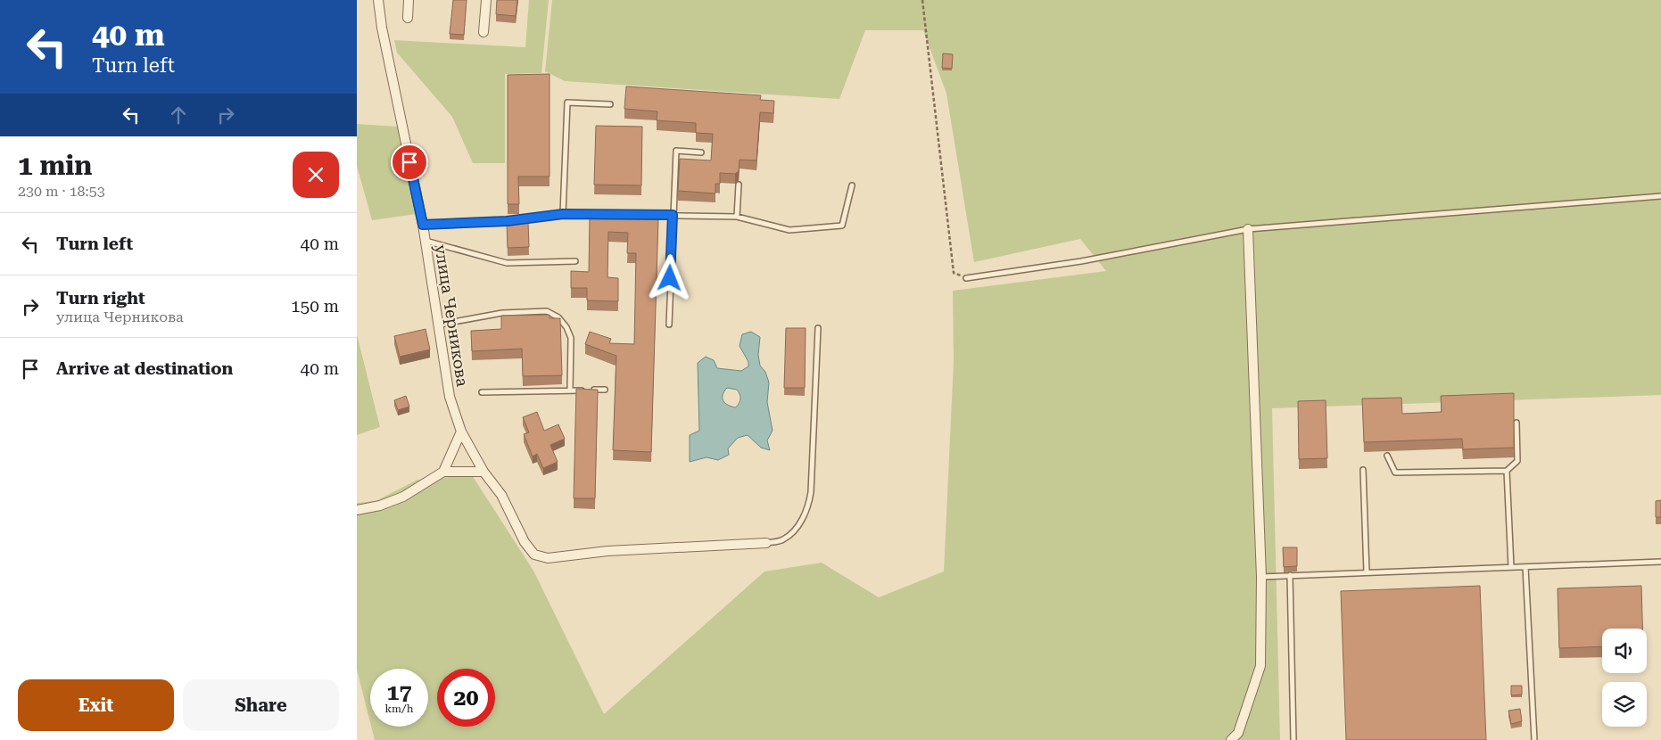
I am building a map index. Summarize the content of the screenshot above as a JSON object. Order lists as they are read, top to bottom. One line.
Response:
{"streets":{"street":["улица Черникова"]},"page":{"turn":["40 m","Turn left"],"heading":["1 min","230 m · 18:53"],"list":[{"name":"Turn left","value":"40 m"},{"name":"Turn right","note":"улица Черникова","value":"150 m"},{"name":"Arrive at destination","value":"40 m"}],"speed":"17 km/h","limit":"20","buttons":["Exit","Share"]}}
